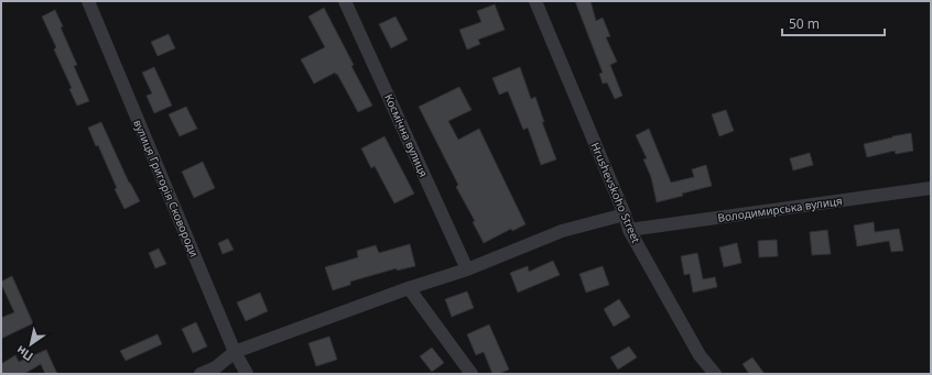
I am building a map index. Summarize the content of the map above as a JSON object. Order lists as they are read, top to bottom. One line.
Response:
{"streets":{"street":["Космічна вулиця","вулиця Григорія Сковороди","Hrushevskoho Street","Володимирська вулиця"]},"crossings":[["Hrushevskoho Street","Володимирська вулиця"]],"scale_bar":"50 m","north":"bottom left"}
